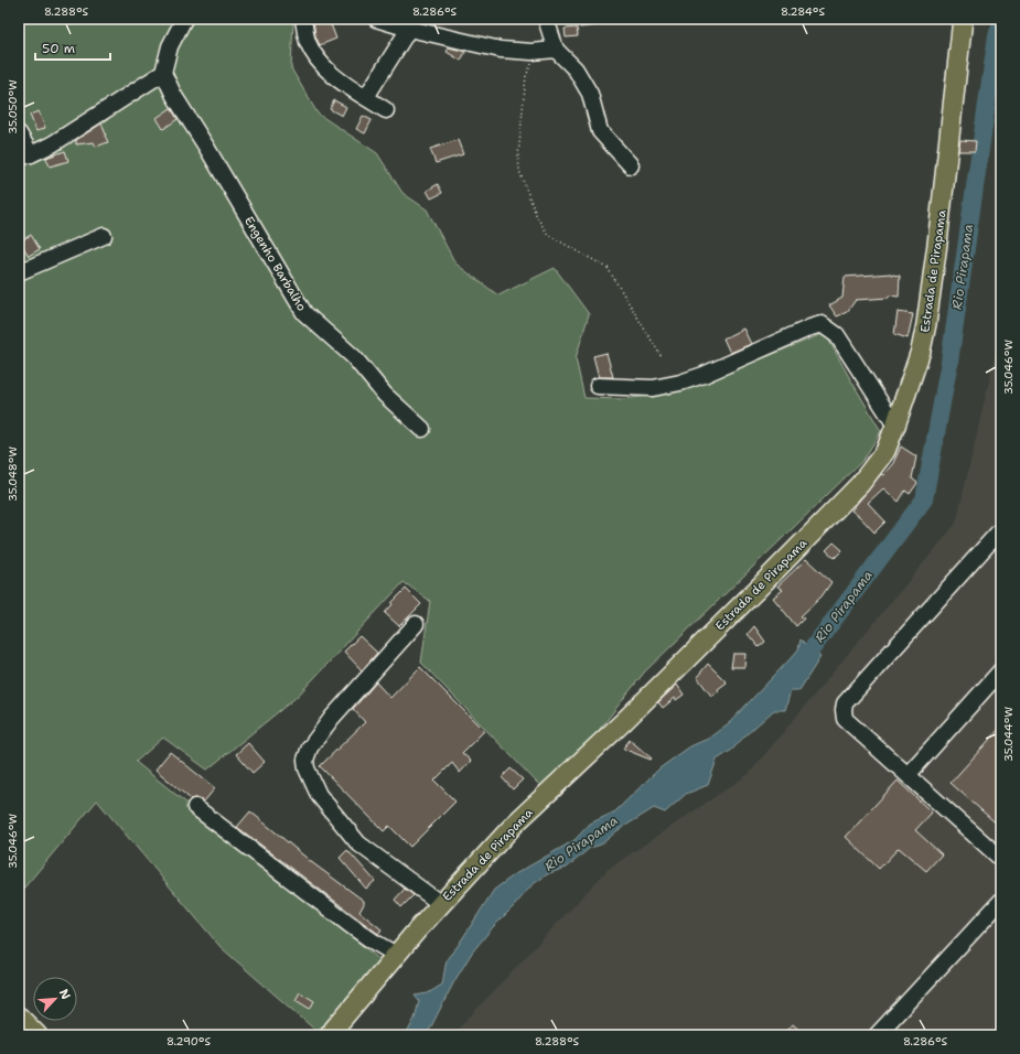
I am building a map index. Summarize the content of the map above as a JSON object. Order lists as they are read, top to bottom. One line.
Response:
{"streets":{"main road":["Estrada de Pirapama"],"street":["Engenho Barbalho"]},"water":["Rio Pirapama"],"scale_bar":"50 m","north":"top right","coordinates":["8.288°S","8.286°S","8.284°S","35.050°W","35.046°W","35.048°W","35.044°W","8.290°S"]}
